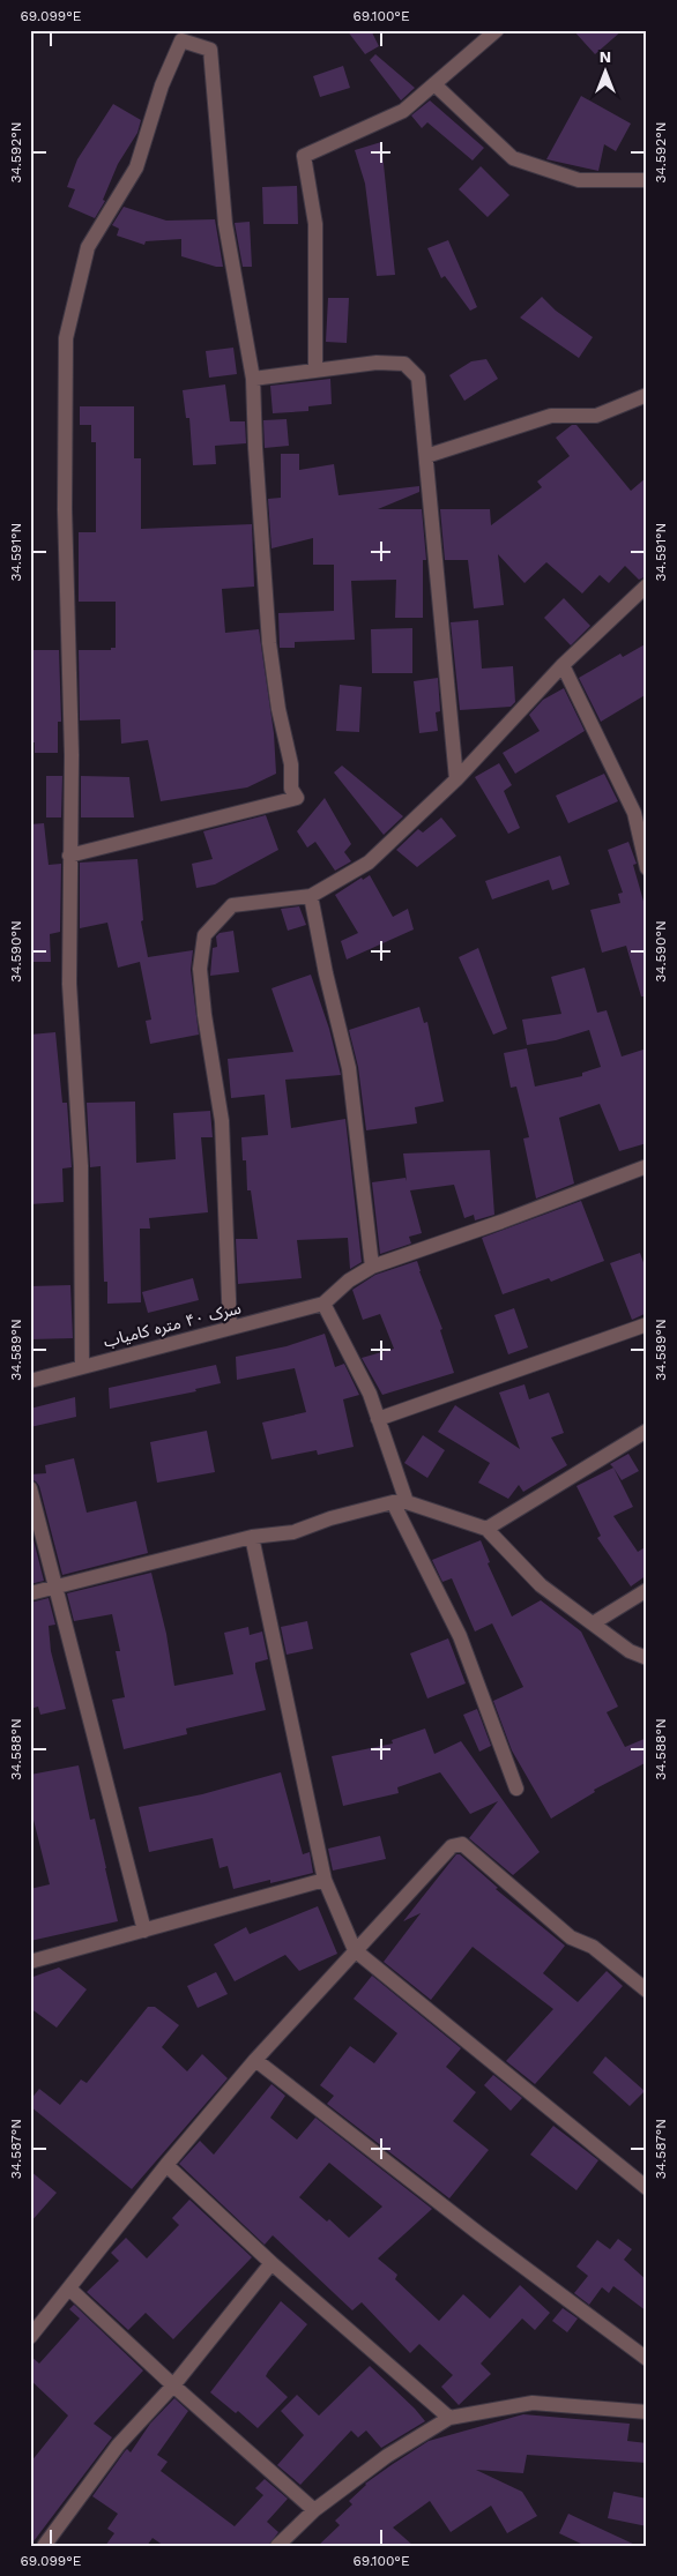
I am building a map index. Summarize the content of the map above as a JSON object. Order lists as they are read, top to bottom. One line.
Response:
{"streets":{"street":["سرک ۴۰ متره کامیاب"]},"north":"top","coordinates":["69.099°E","69.100°E","34.592°N","34.591°N","34.590°N","34.589°N","34.588°N","34.587°N"]}
